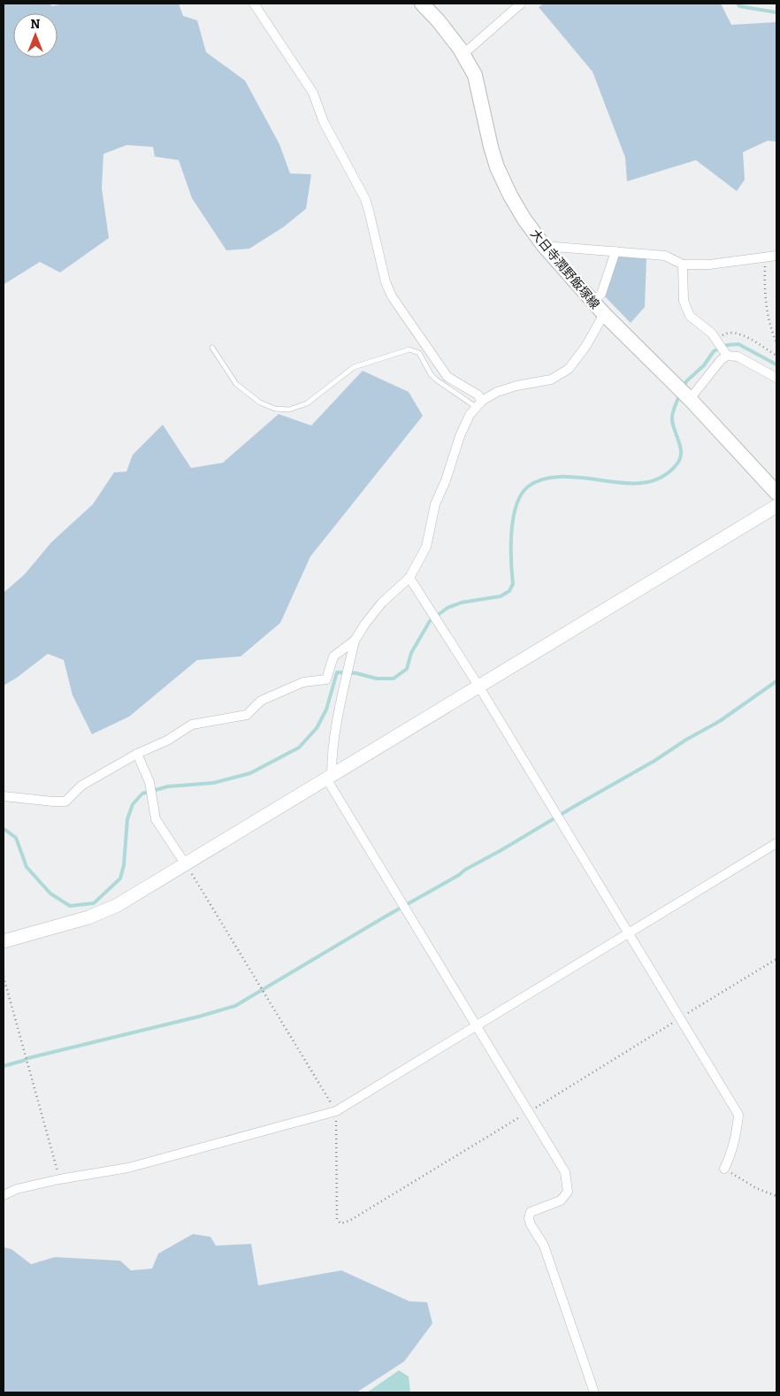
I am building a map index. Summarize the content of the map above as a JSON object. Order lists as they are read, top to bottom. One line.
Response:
{"streets":{"main road":["大日寺潤野飯塚線"]},"north":"top"}
